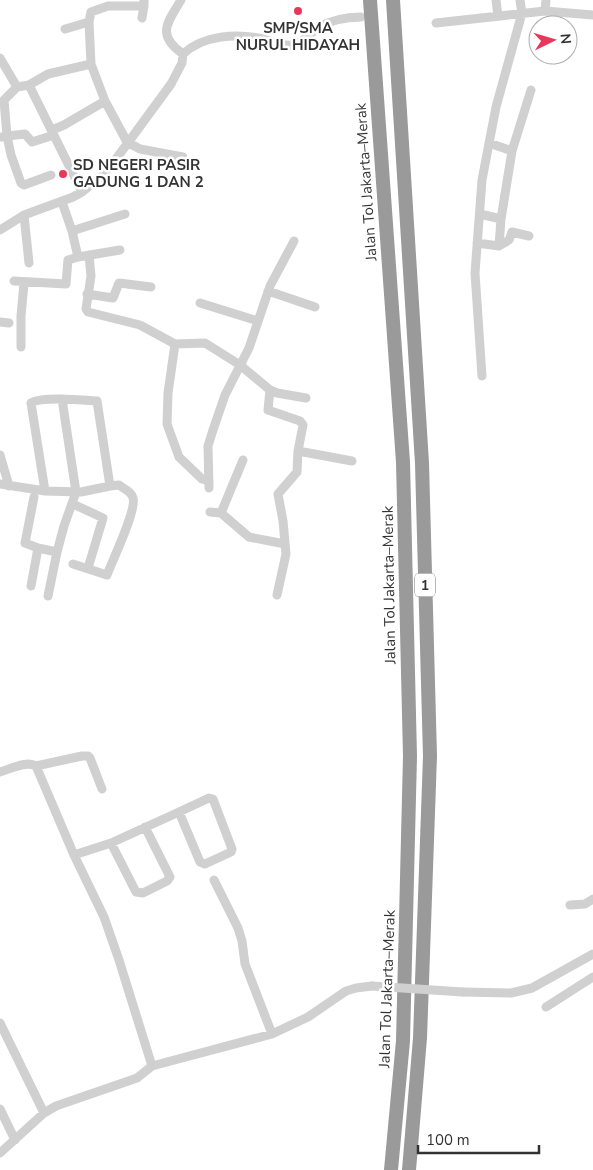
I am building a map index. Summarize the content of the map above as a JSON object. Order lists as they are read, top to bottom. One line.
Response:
{"streets":{"highway":["Jalan Tol Jakarta–Merak","1"]},"places":["SMP/SMA NURUL HIDAYAH","SD NEGERI PASIR GADUNG 1 DAN 2"],"scale_bar":"100 m","north":"right"}
